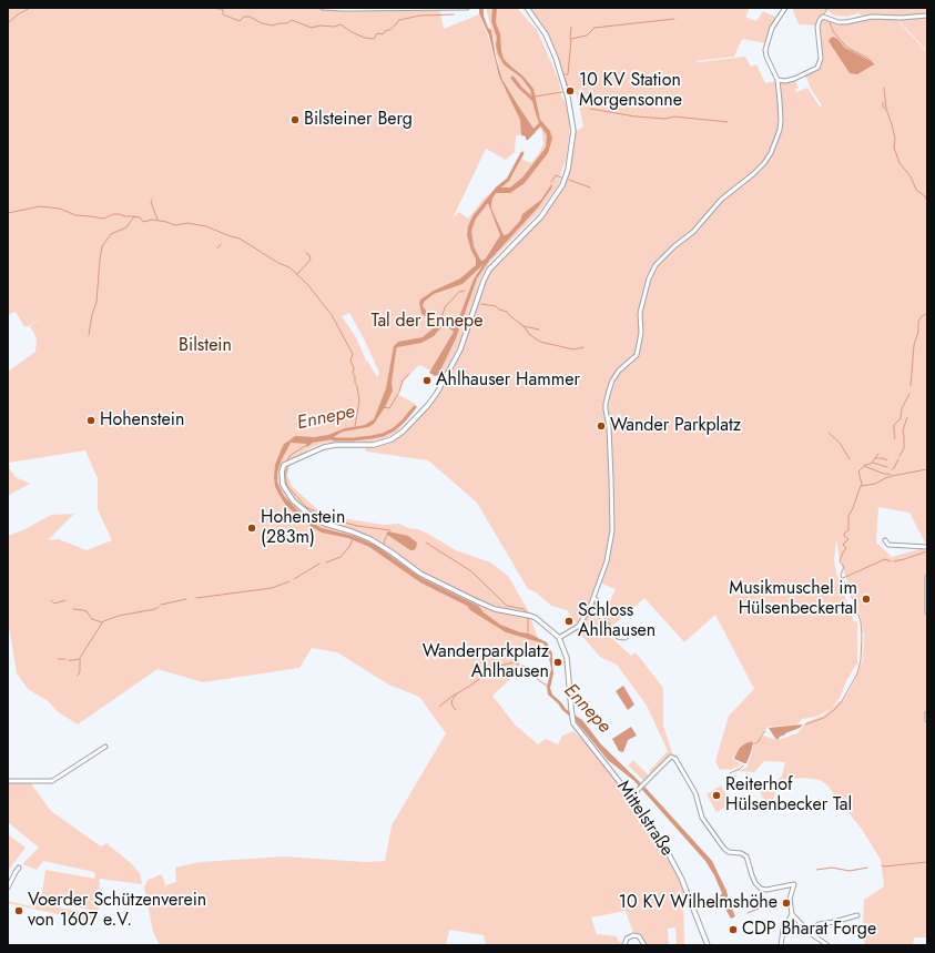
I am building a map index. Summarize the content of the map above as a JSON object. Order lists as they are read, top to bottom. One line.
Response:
{"streets":{"street":["Mittelstraße"]},"water":["Ennepe"],"parks":["Tal der Ennepe","Bilstein"],"places":["10 KV Station Morgensonne","Bilsteiner Berg","Ahlhauser Hammer","Hohenstein","Wander Parkplatz","Hohenstein (283m)","Musikmuschel im Hülsenbeckertal","Schloss Ahlhausen","Wanderparkplatz Ahlhausen","Reiterhof Hülsenbecker Tal","10 KV Wilhelmshöhe","Voerder Schützenverein von 1607 e.V.","CDP Bharat Forge"]}
